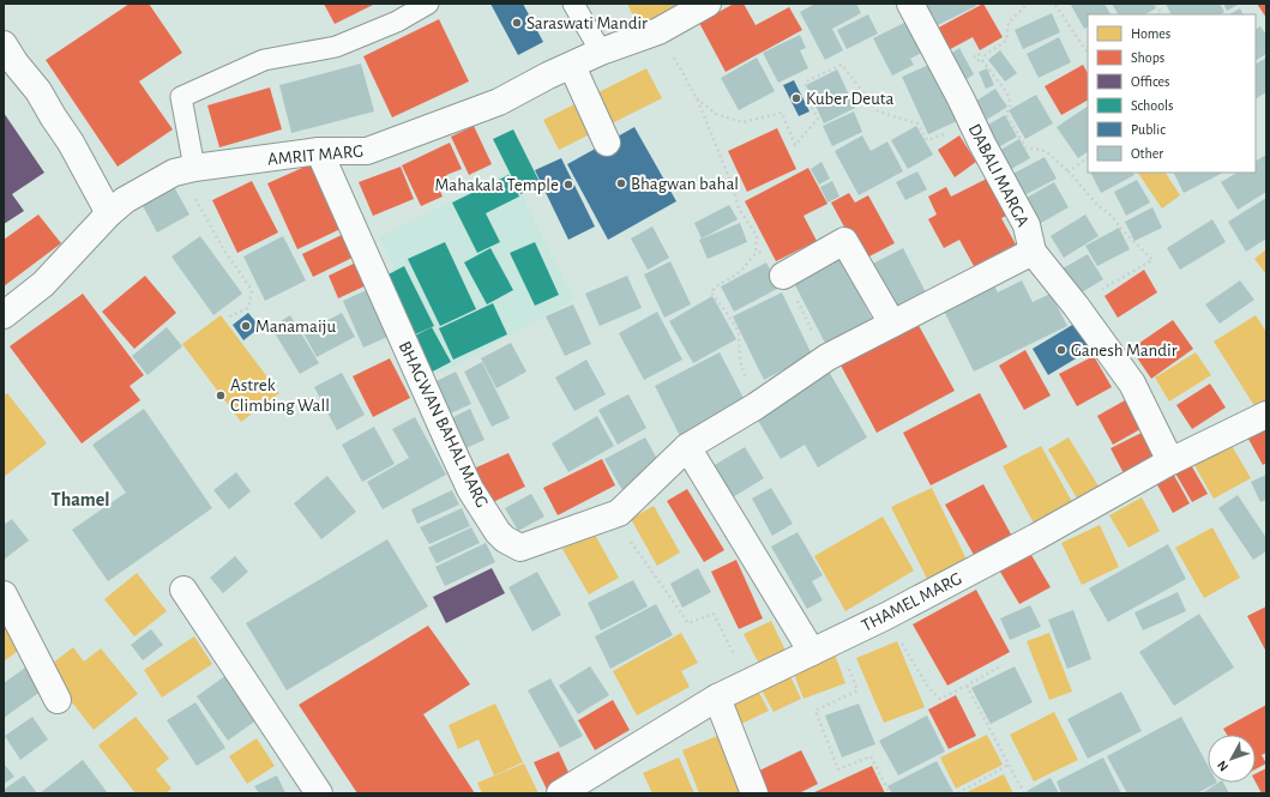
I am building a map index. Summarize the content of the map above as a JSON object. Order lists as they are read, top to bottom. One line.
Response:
{"streets":{"street":["AMRIT MARG","DABALI MARGA","BHAGWAN BAHAL MARG","THAMEL MARG"]},"crossings":[["AMRIT MARG","BHAGWAN BAHAL MARG"],["DABALI MARGA","BHAGWAN BAHAL MARG"],["DABALI MARGA","THAMEL MARG"]],"districts":["Thamel"],"places":["Saraswati Mandir","Kuber Deuta","Bhagwan bahal","Mahakala Temple","Manamaiju","Ganesh Mandir","Astrek Climbing Wall"],"legend":["Homes","Shops","Offices","Schools","Public","Other"],"north":"bottom left"}
